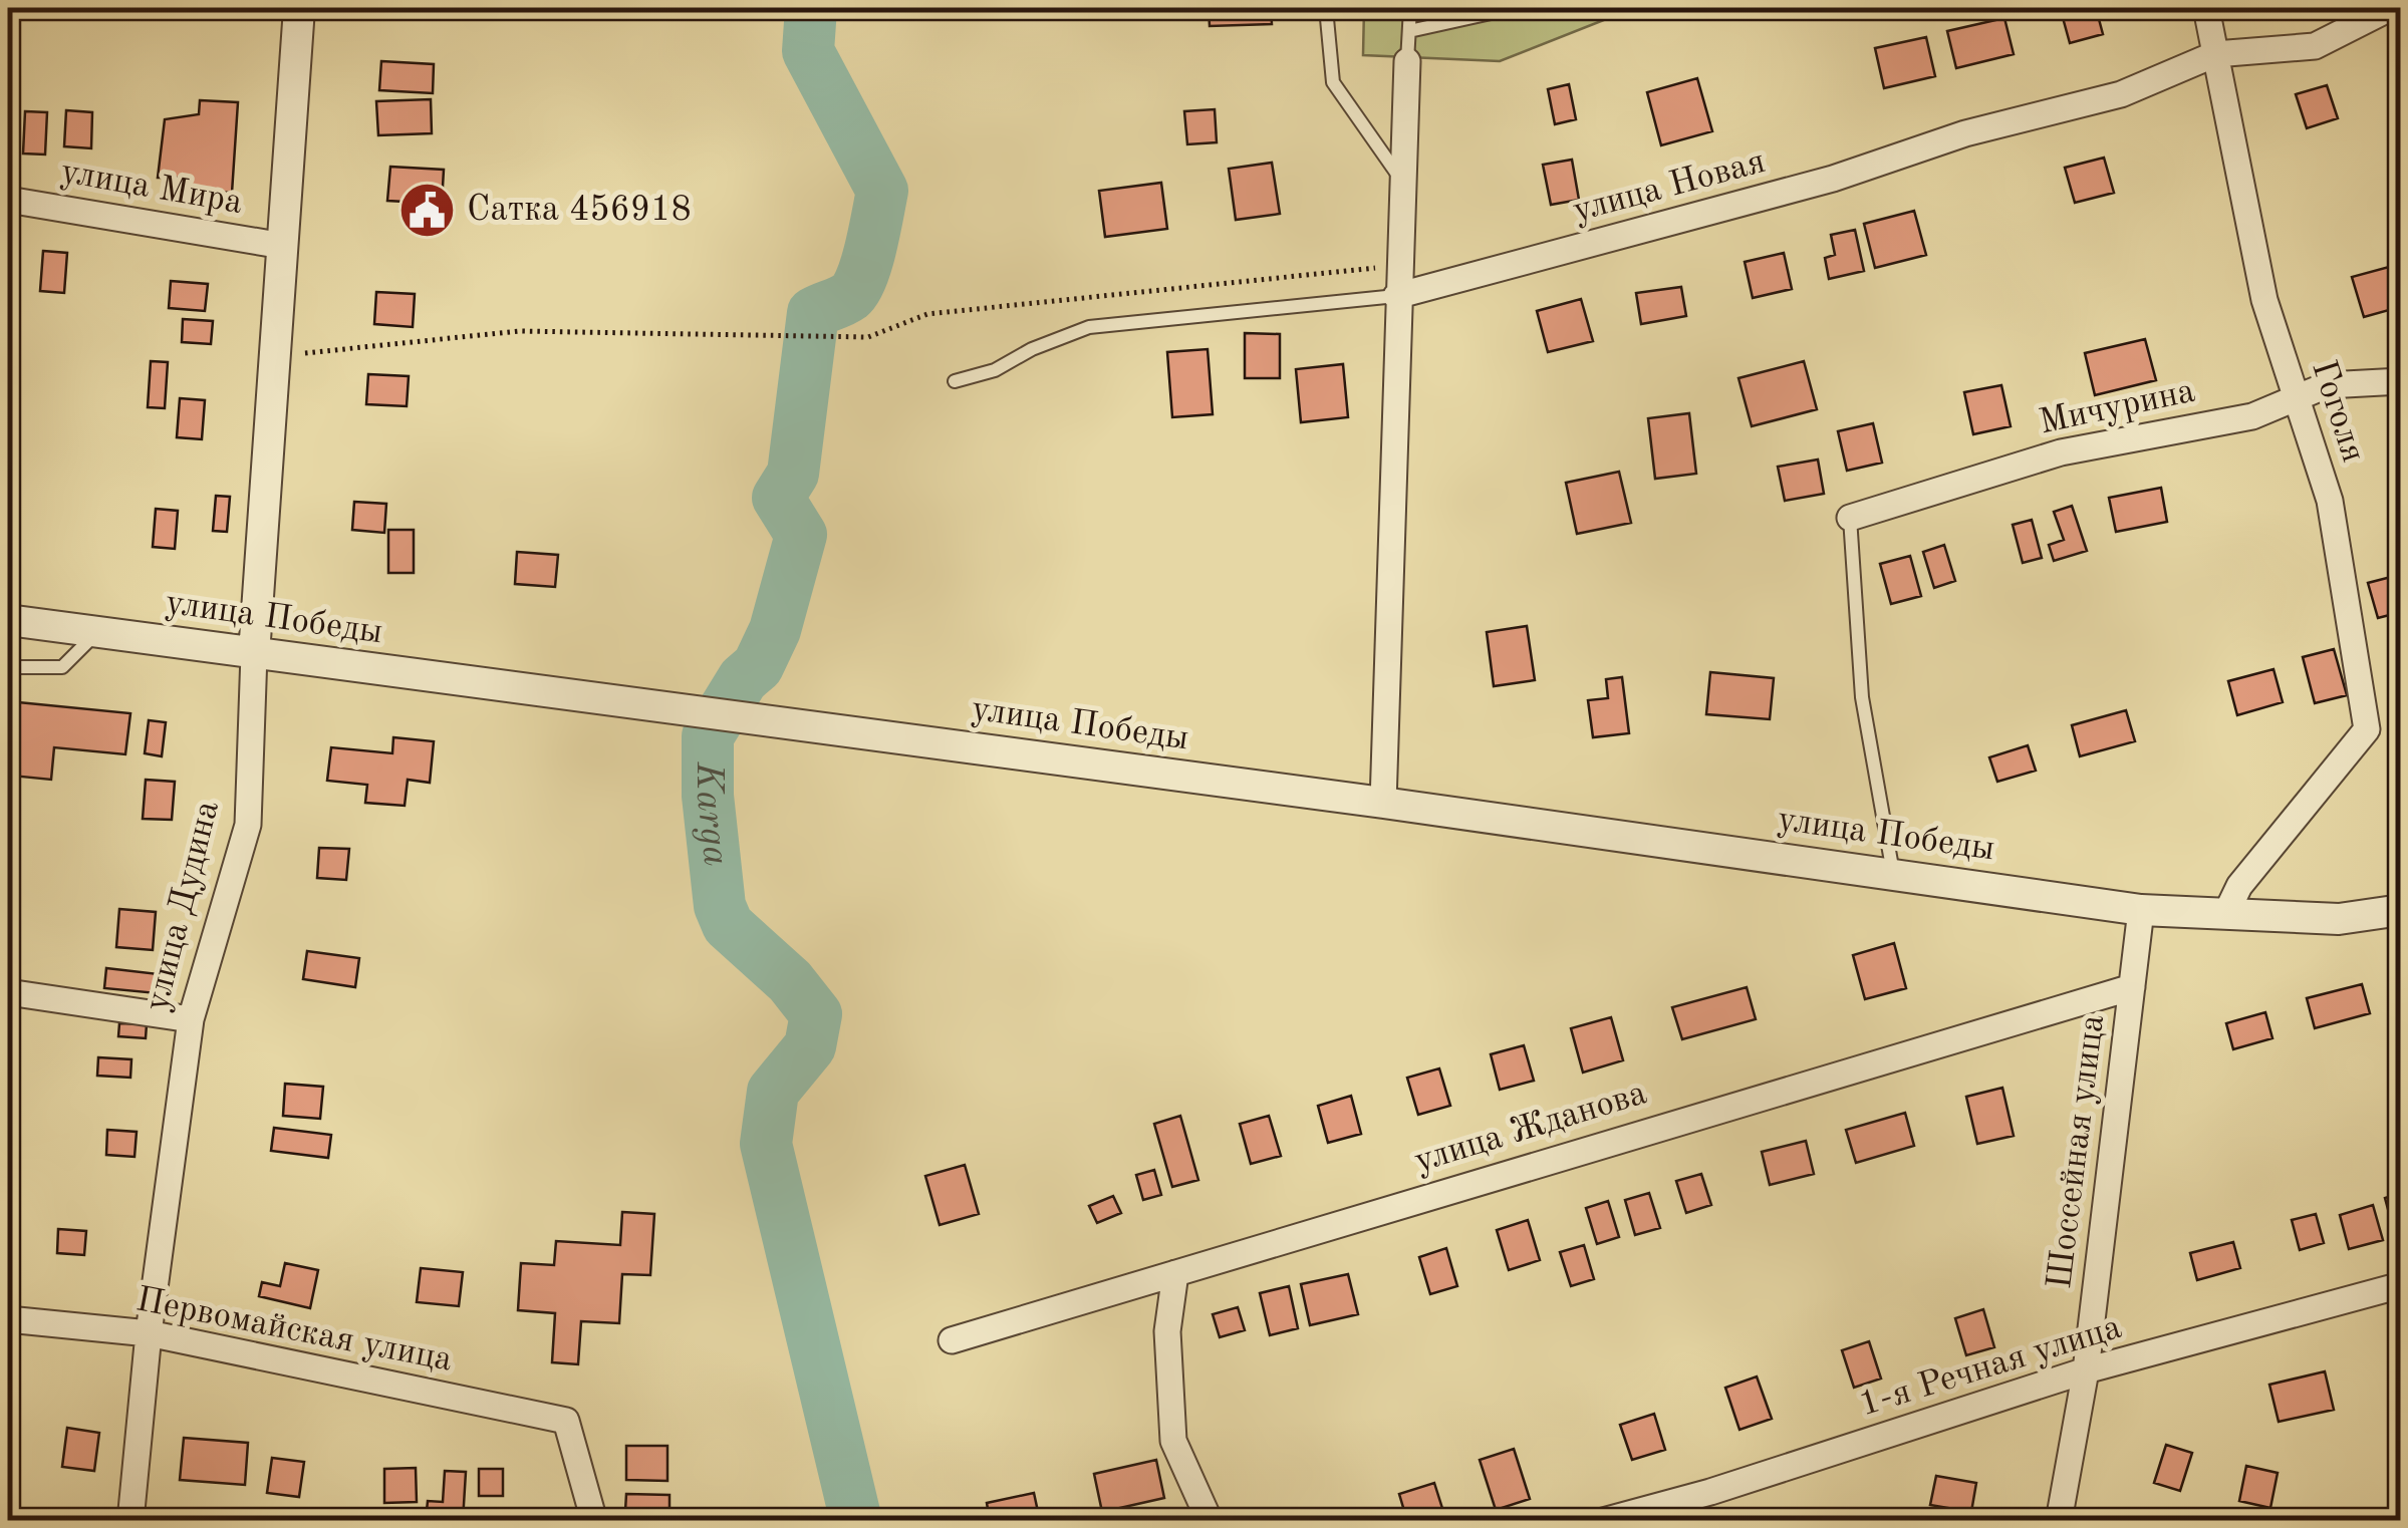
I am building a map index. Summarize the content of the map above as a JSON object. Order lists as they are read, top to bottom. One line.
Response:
{"streets":{"street":["улица Новая","улица Мира","Мичурина","Гоголя","улица Победы","улица Дудина","улица Жданова","Шоссейная улица","Первомайская улица","1-я Речная улица"]},"crossings":[["улица Новая","Гоголя"],["улица Мира","улица Дудина"],["Мичурина","Гоголя"],["улица Победы","улица Дудина"],["улица Победы","Шоссейная улица"],["улица Дудина","Первомайская улица"],["улица Жданова","Шоссейная улица"],["Шоссейная улица","1-я Речная улица"]],"water":["Karga"],"places":{"public building":["Сатка 456918"]}}
